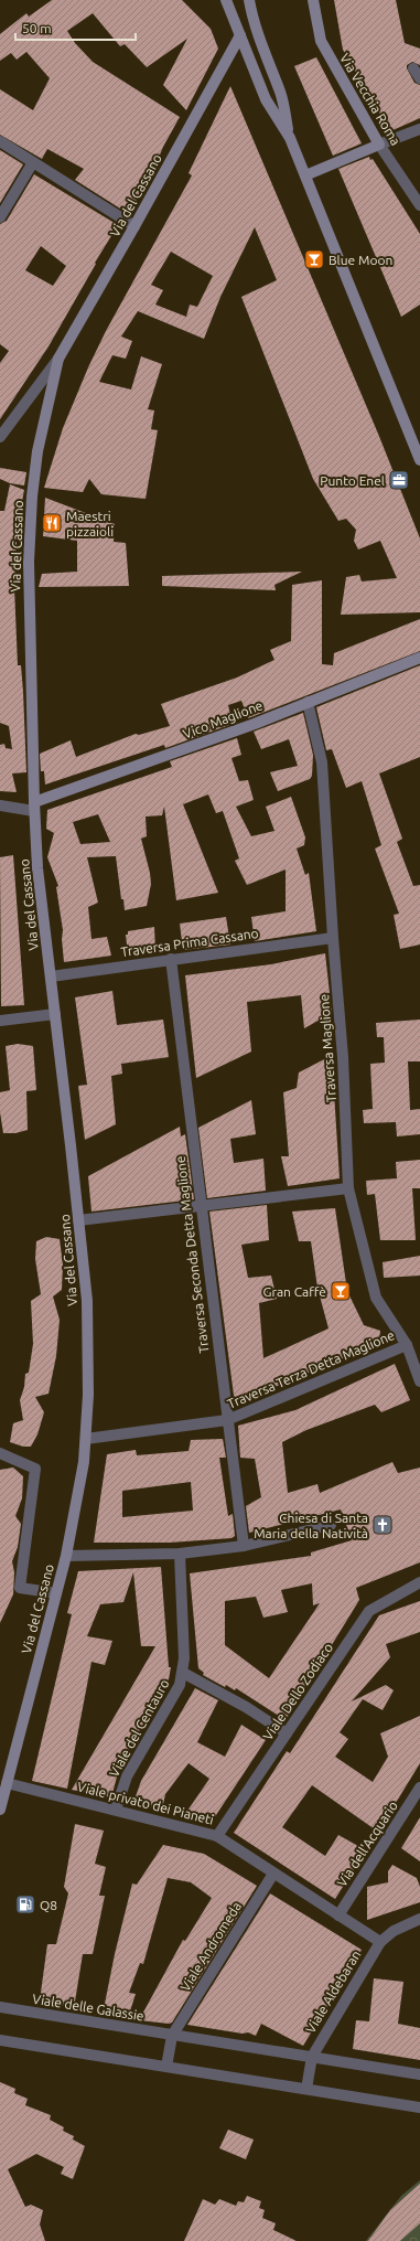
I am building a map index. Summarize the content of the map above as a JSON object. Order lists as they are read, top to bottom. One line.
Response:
{"streets":{"main road":["Via Vecchia Roma","Via del Cassano","Vico Maglione"],"street":["Traversa Prima Cassano","Traversa Maglione","Traversa Seconda Detta Maglione","Traversa Terza Detta Maglione","Viale Dello Zodiaco","Viale del Centauro","Viale privato dei Pianeti","Via dell'Acquario","Viale Andromeda","Viale Aldebaran","Viale delle Galassie"]},"crossings":[["Via del Cassano","Vico Maglione"],["Via del Cassano","Traversa Prima Cassano"],["Via del Cassano","Traversa Terza Detta Maglione"],["Via del Cassano","Viale privato dei Pianeti"],["Vico Maglione","Traversa Maglione"],["Traversa Prima Cassano","Traversa Maglione"],["Traversa Prima Cassano","Traversa Seconda Detta Maglione"],["Traversa Maglione","Traversa Terza Detta Maglione"],["Traversa Seconda Detta Maglione","Traversa Terza Detta Maglione"],["Viale Dello Zodiaco","Viale privato dei Pianeti"],["Viale del Centauro","Viale privato dei Pianeti"],["Viale privato dei Pianeti","Via dell'Acquario"],["Viale privato dei Pianeti","Viale Andromeda"],["Viale privato dei Pianeti","Viale Aldebaran"],["Viale Andromeda","Viale delle Galassie"],["Viale Aldebaran","Viale delle Galassie"]],"places":{"bar":["Blue Moon","Gran Caffè"],"office":["Punto Enel"],"restaurant":["Maestri pizzaioli"],"church":["Chiesa di Santa Maria della Natività"],"fuel station":["Q8"]},"scale_bar":"50 m"}
